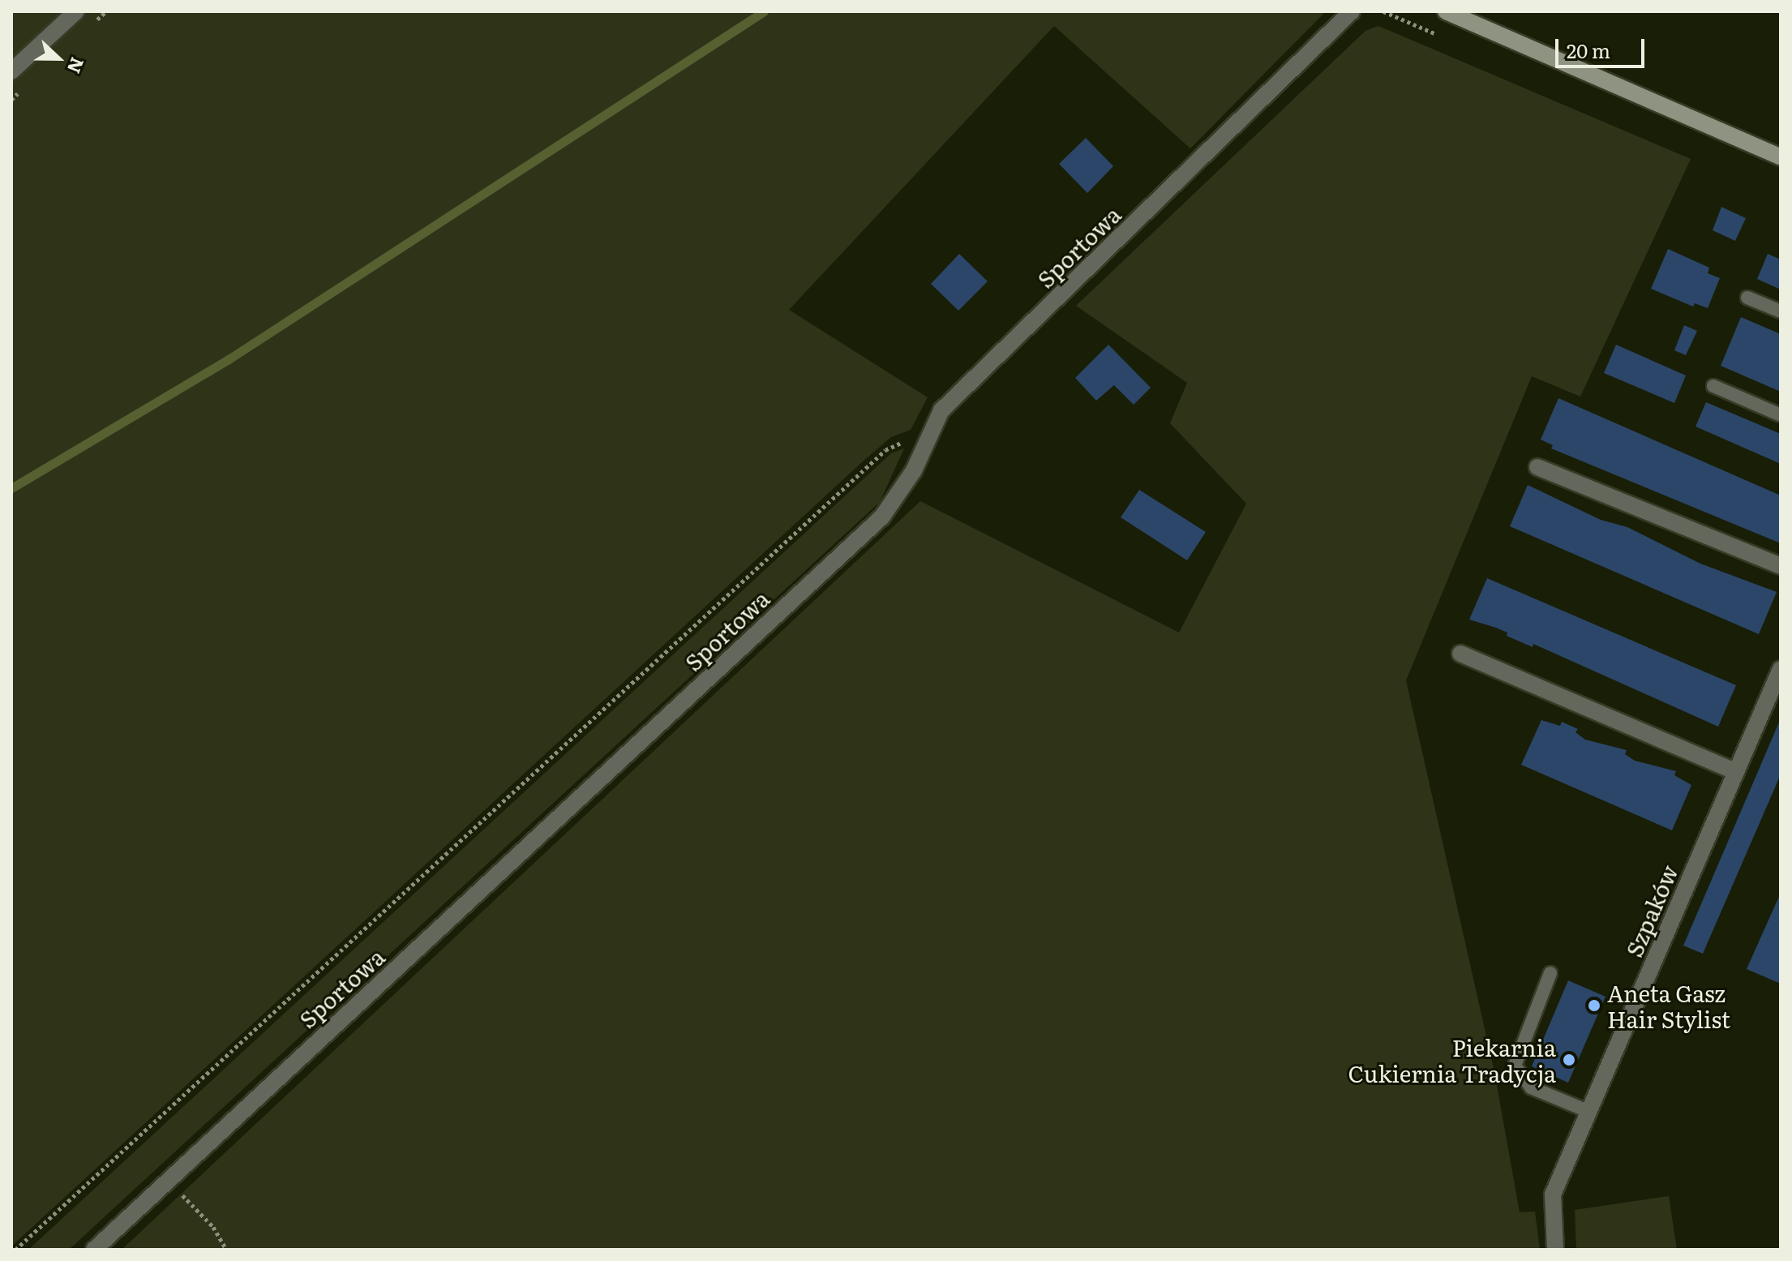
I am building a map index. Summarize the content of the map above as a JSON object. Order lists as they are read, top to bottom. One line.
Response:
{"streets":{"street":["Sportowa","Szpaków"]},"places":["Aneta Gasz Hair Stylist","Piekarnia Cukiernia Tradycja"],"scale_bar":"20 m","north":"right"}
